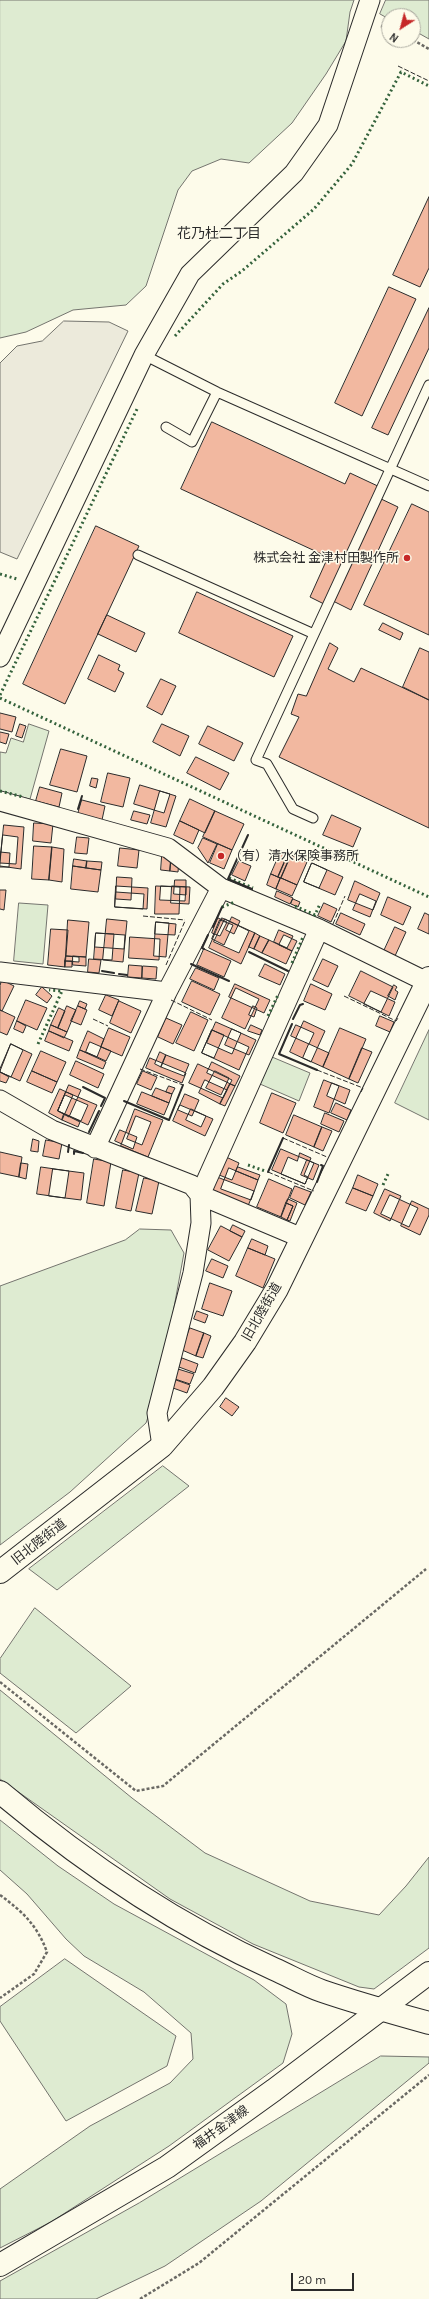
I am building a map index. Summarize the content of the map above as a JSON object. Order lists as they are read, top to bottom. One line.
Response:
{"streets":{"street":["旧北陸街道","福井金津線"]},"districts":["花乃杜二丁目"],"places":["株式会社 金津村田製作所","（有）清水保険事務所"],"scale_bar":"20 m","north":"bottom left"}
